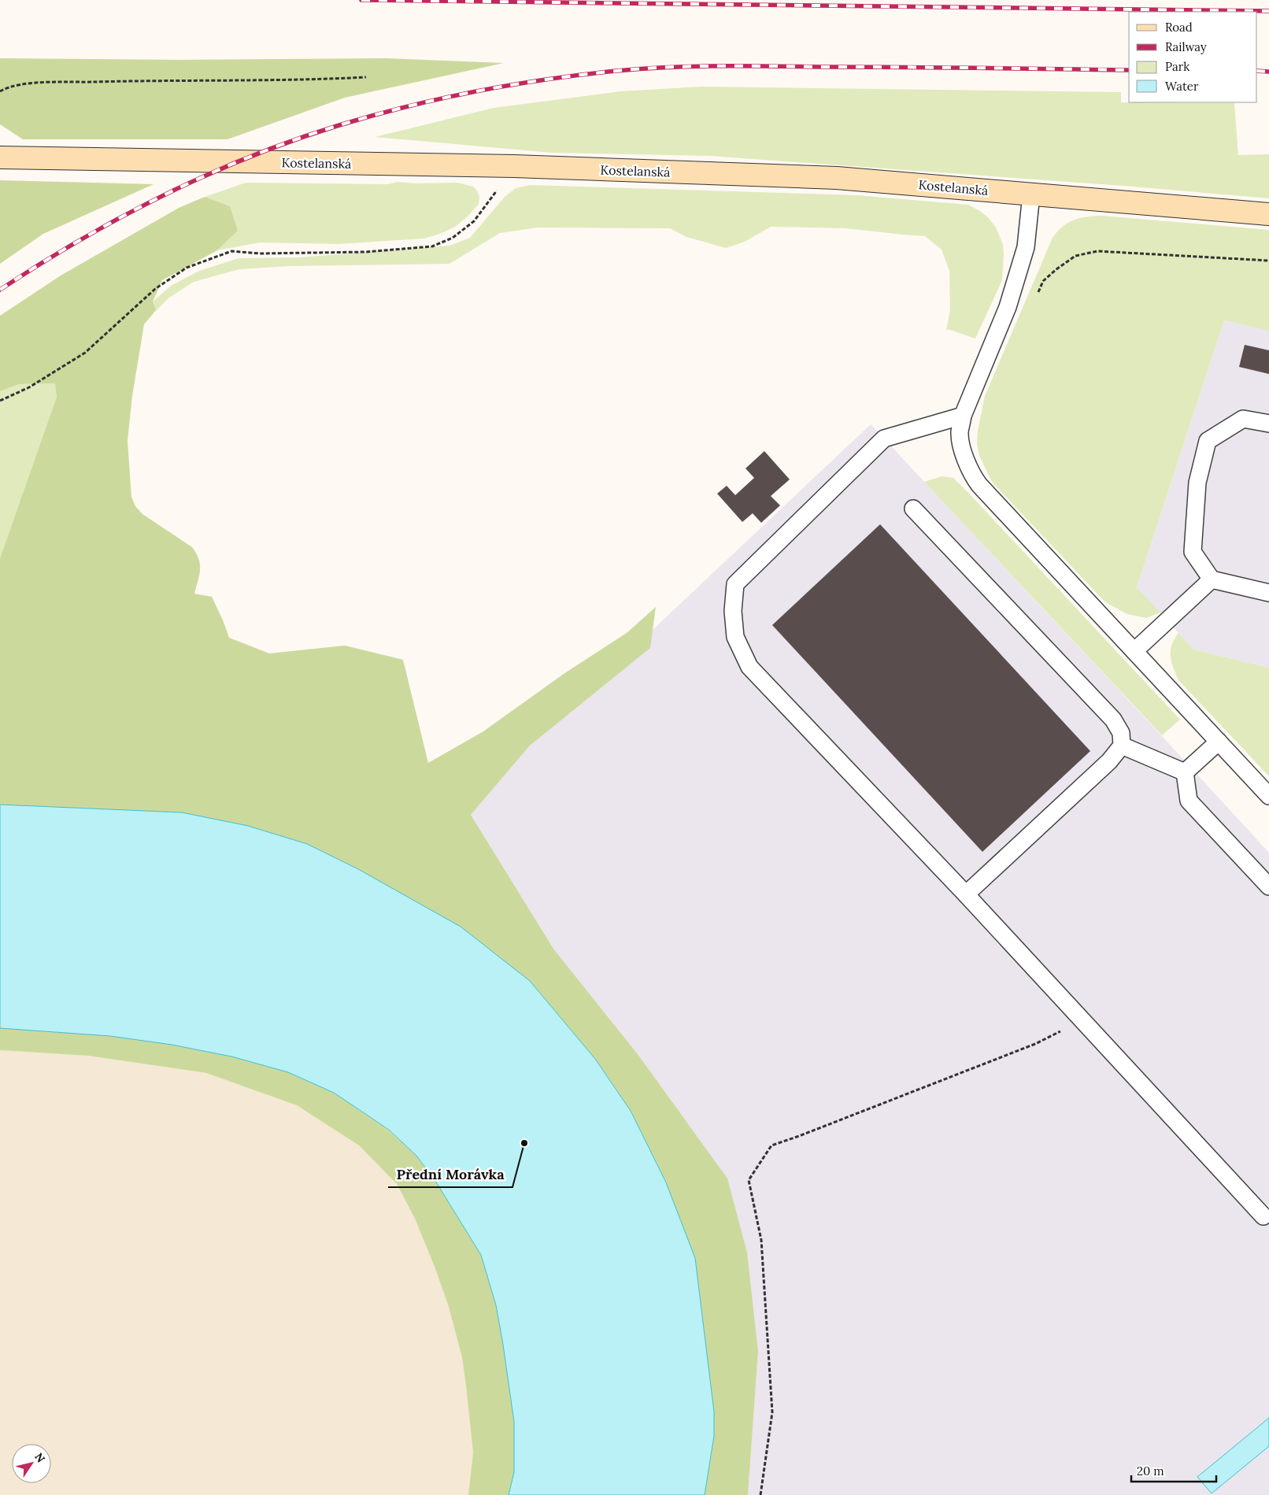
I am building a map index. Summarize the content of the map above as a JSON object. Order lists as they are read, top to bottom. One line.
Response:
{"streets":{"main road":["Kostelanská"]},"places":["Přední Morávka"],"legend":["Road","Railway","Park","Water"],"scale_bar":"20 m","north":"top right"}
